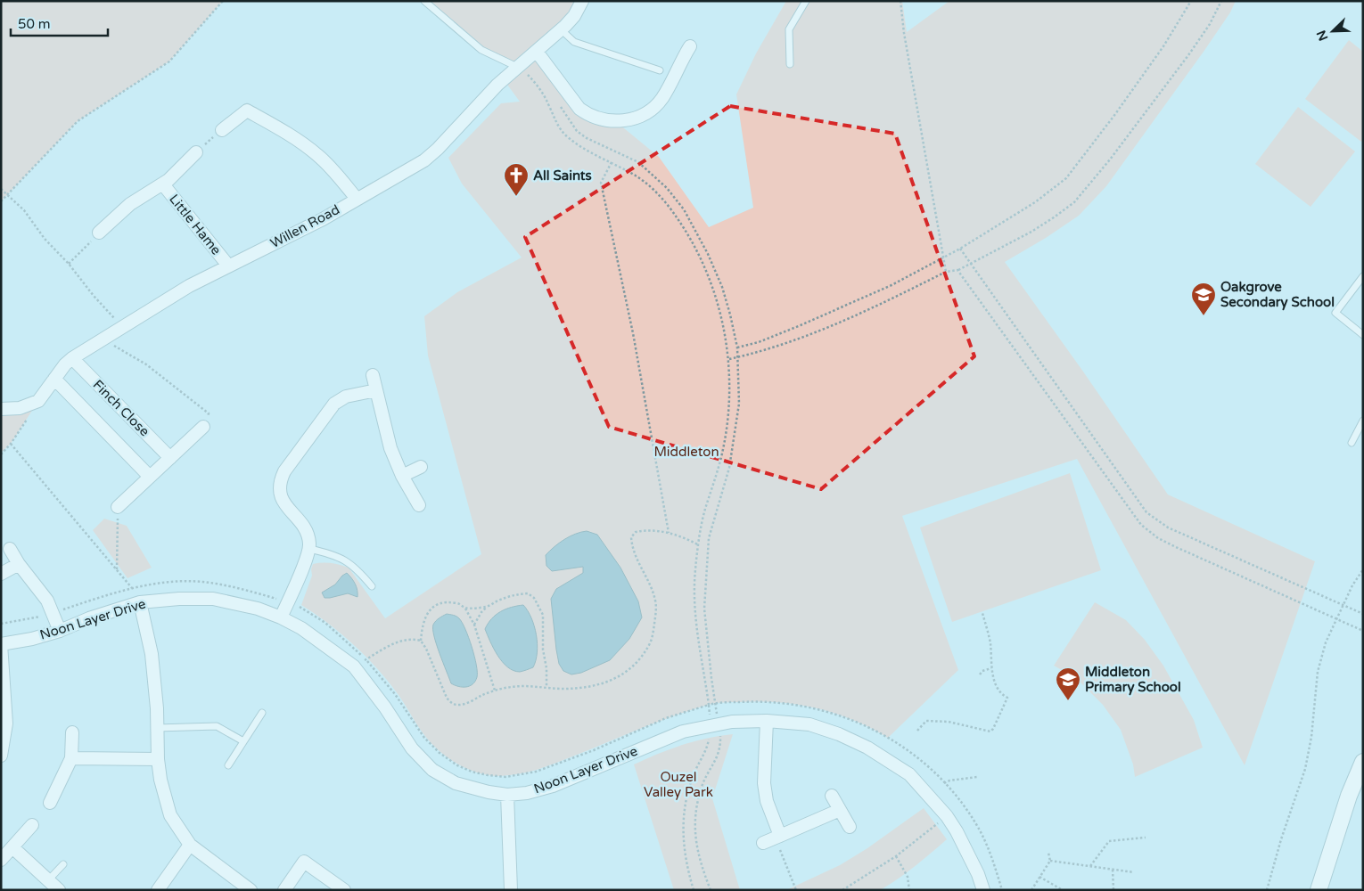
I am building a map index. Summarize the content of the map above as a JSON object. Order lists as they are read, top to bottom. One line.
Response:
{"streets":{"street":["Little Hame","Willen Road","Finch Close","Noon Layer Drive"]},"crossings":[["Little Hame","Willen Road"],["Willen Road","Finch Close"]],"parks":["Middleton","Ouzel Valley Park"],"places":{"church":["All Saints"],"school or university":["Oakgrove Secondary School","Middleton Primary School"]},"scale_bar":"50 m","north":"bottom left"}
